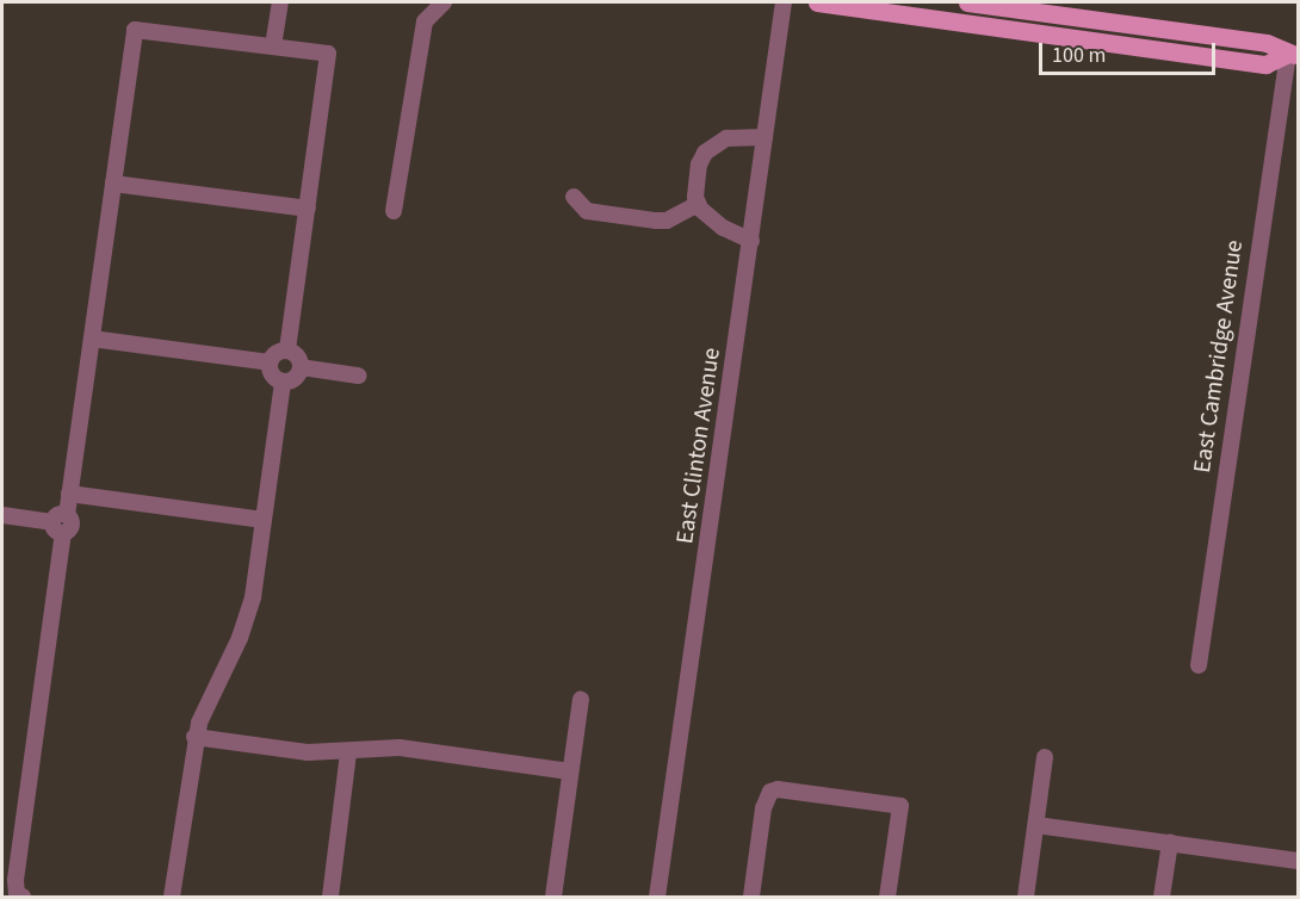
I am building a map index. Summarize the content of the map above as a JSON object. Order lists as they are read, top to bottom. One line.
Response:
{"streets":{"street":["East Cambridge Avenue","East Clinton Avenue"]},"scale_bar":"100 m"}
